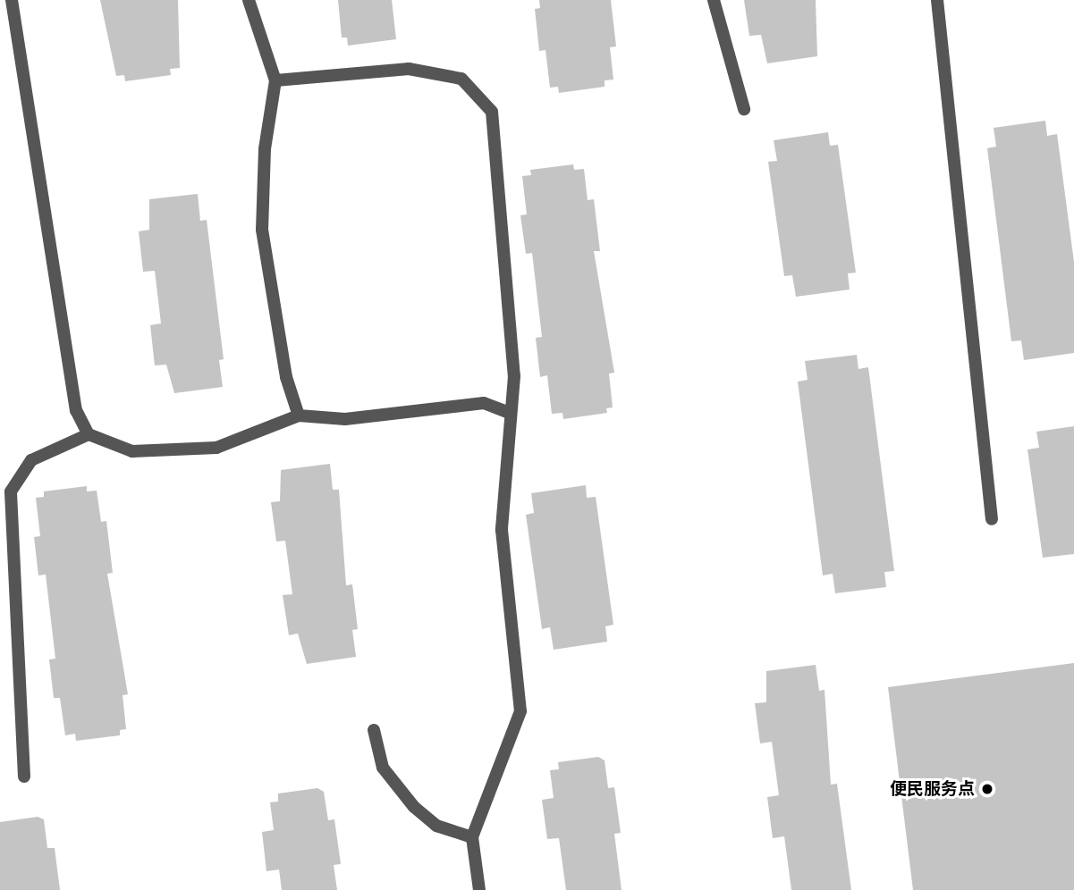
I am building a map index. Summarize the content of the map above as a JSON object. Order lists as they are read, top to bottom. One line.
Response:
{"places":["便民服务点"]}
